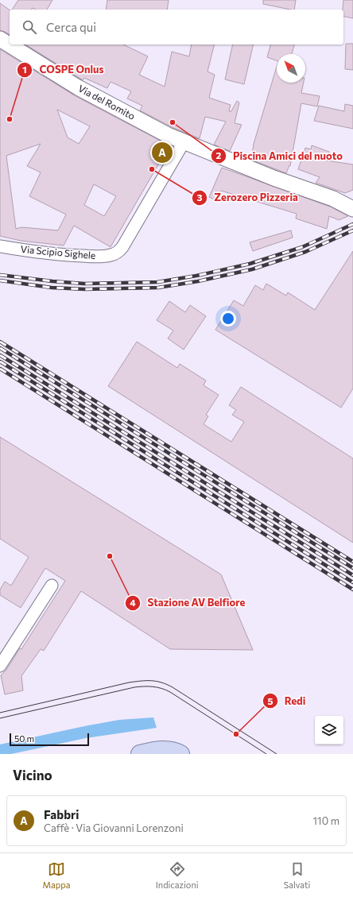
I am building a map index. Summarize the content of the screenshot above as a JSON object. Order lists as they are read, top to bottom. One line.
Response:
{"streets":{"street":["Via del Romito","Via Scipio Sighele"]},"crossings":[["Via del Romito","Via Scipio Sighele"]],"places":["COSPE Onlus","Piscina Amici del nuoto","Zerozero Pizzeria","Stazione AV Belfiore","Redi"],"scale_bar":"50 m","north":"top left","page":{"search":"Cerca qui","pins":"A","scale":"50 m","heading":"Vicino","list":[{"mark":"A","name":"Fabbri","note":"Caffè · Via Giovanni Lorenzoni","value":"110 m"}],"nav":["Mappa","Indicazioni","Salvati"]}}
